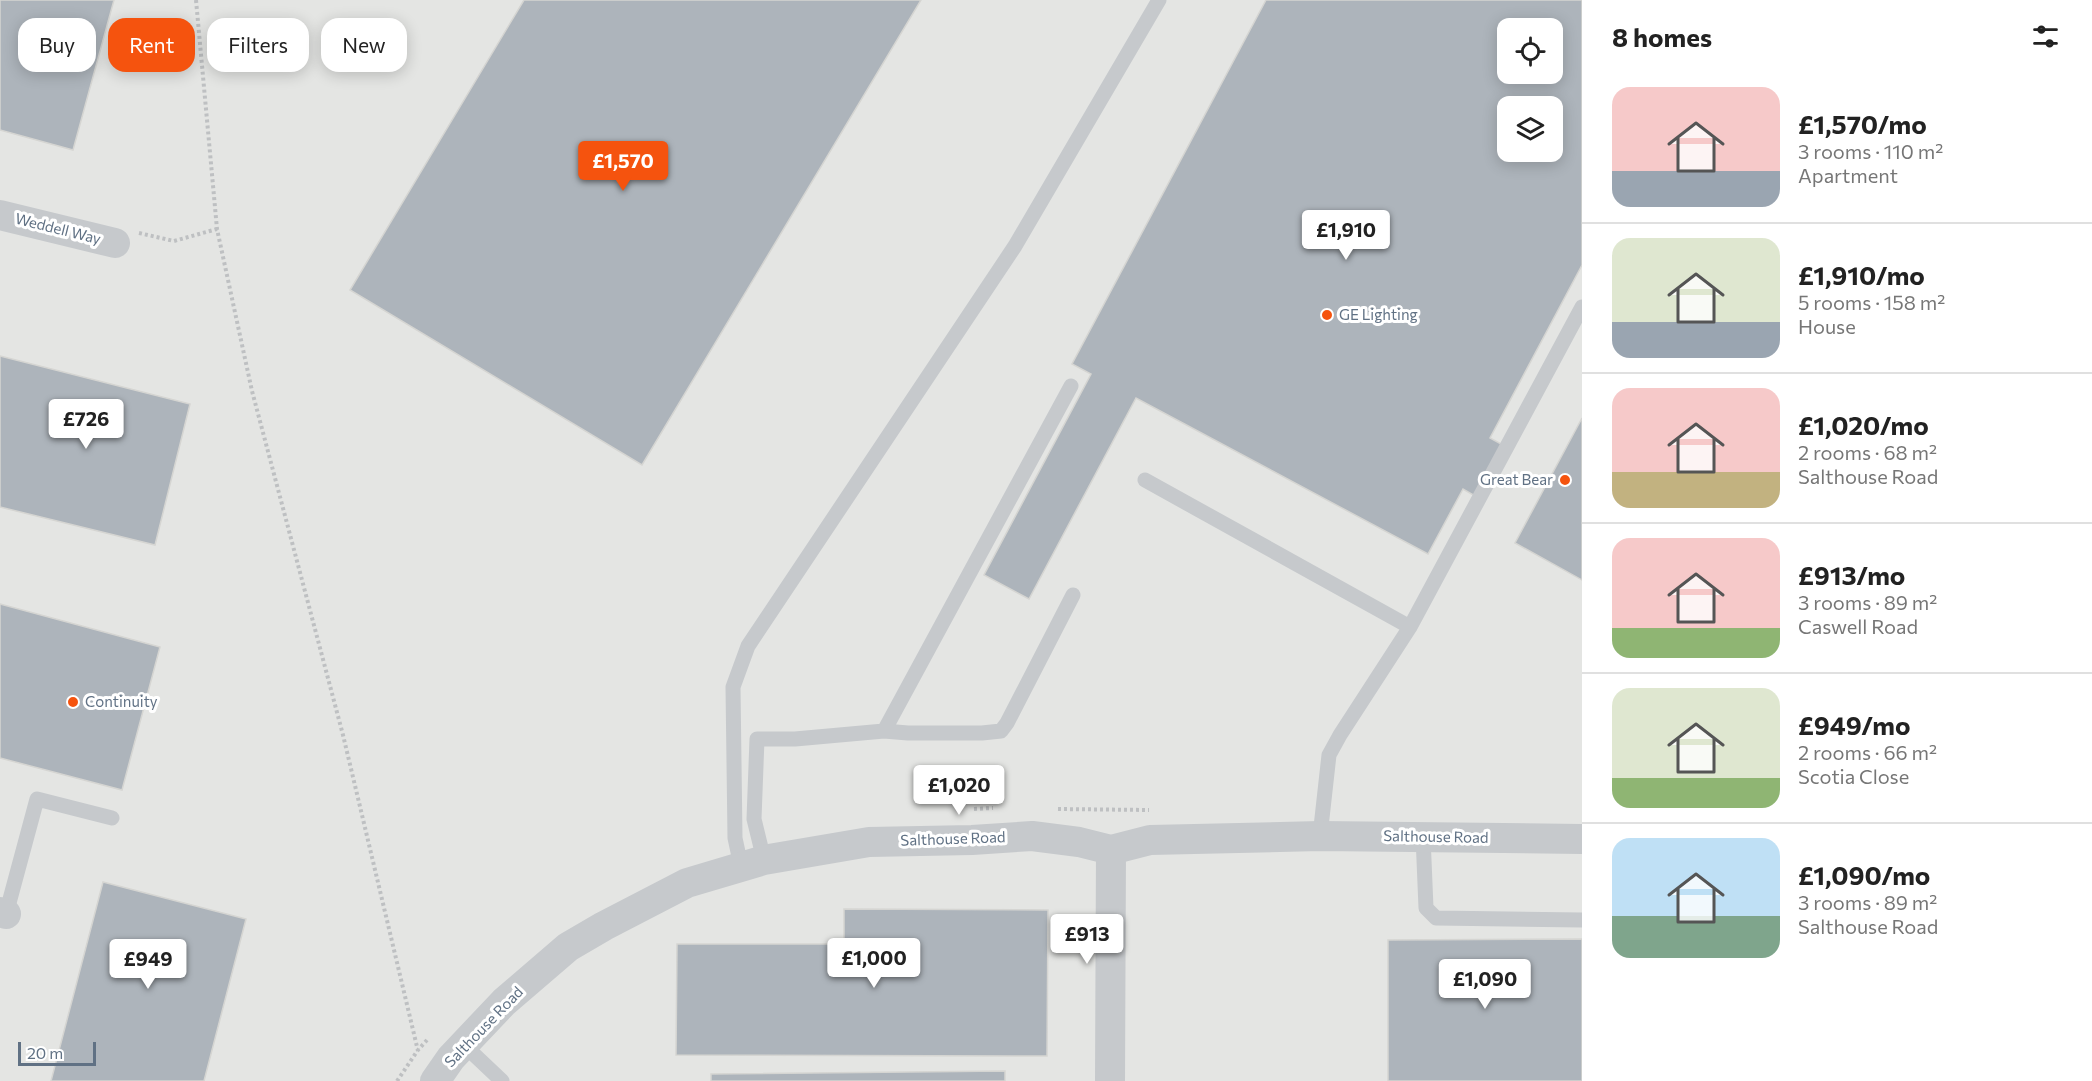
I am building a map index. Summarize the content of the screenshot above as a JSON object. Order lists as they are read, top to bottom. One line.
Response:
{"streets":{"street":["Weddell Way","Salthouse Road"]},"places":["GE Lighting","Great Bear","Continuity"],"scale_bar":"20 m","page":{"heading":"8 homes","chip":["Buy","Rent","Filters","New"],"list":[{"name":"£1,570/mo","note":"3 rooms · 110 m² · Apartment"},{"name":"£1,910/mo","note":"5 rooms · 158 m² · House"},{"name":"£1,020/mo","note":"2 rooms · 68 m² · Salthouse Road"},{"name":"£913/mo","note":"3 rooms · 89 m² · Caswell Road"},{"name":"£949/mo","note":"2 rooms · 66 m² · Scotia Close"},{"name":"£1,090/mo","note":"3 rooms · 89 m² · Salthouse Road"}],"price":["£1,570","£1,910","£726","£1,020","£913","£1,000","£949","£1,090"],"scale":"20 m"}}
